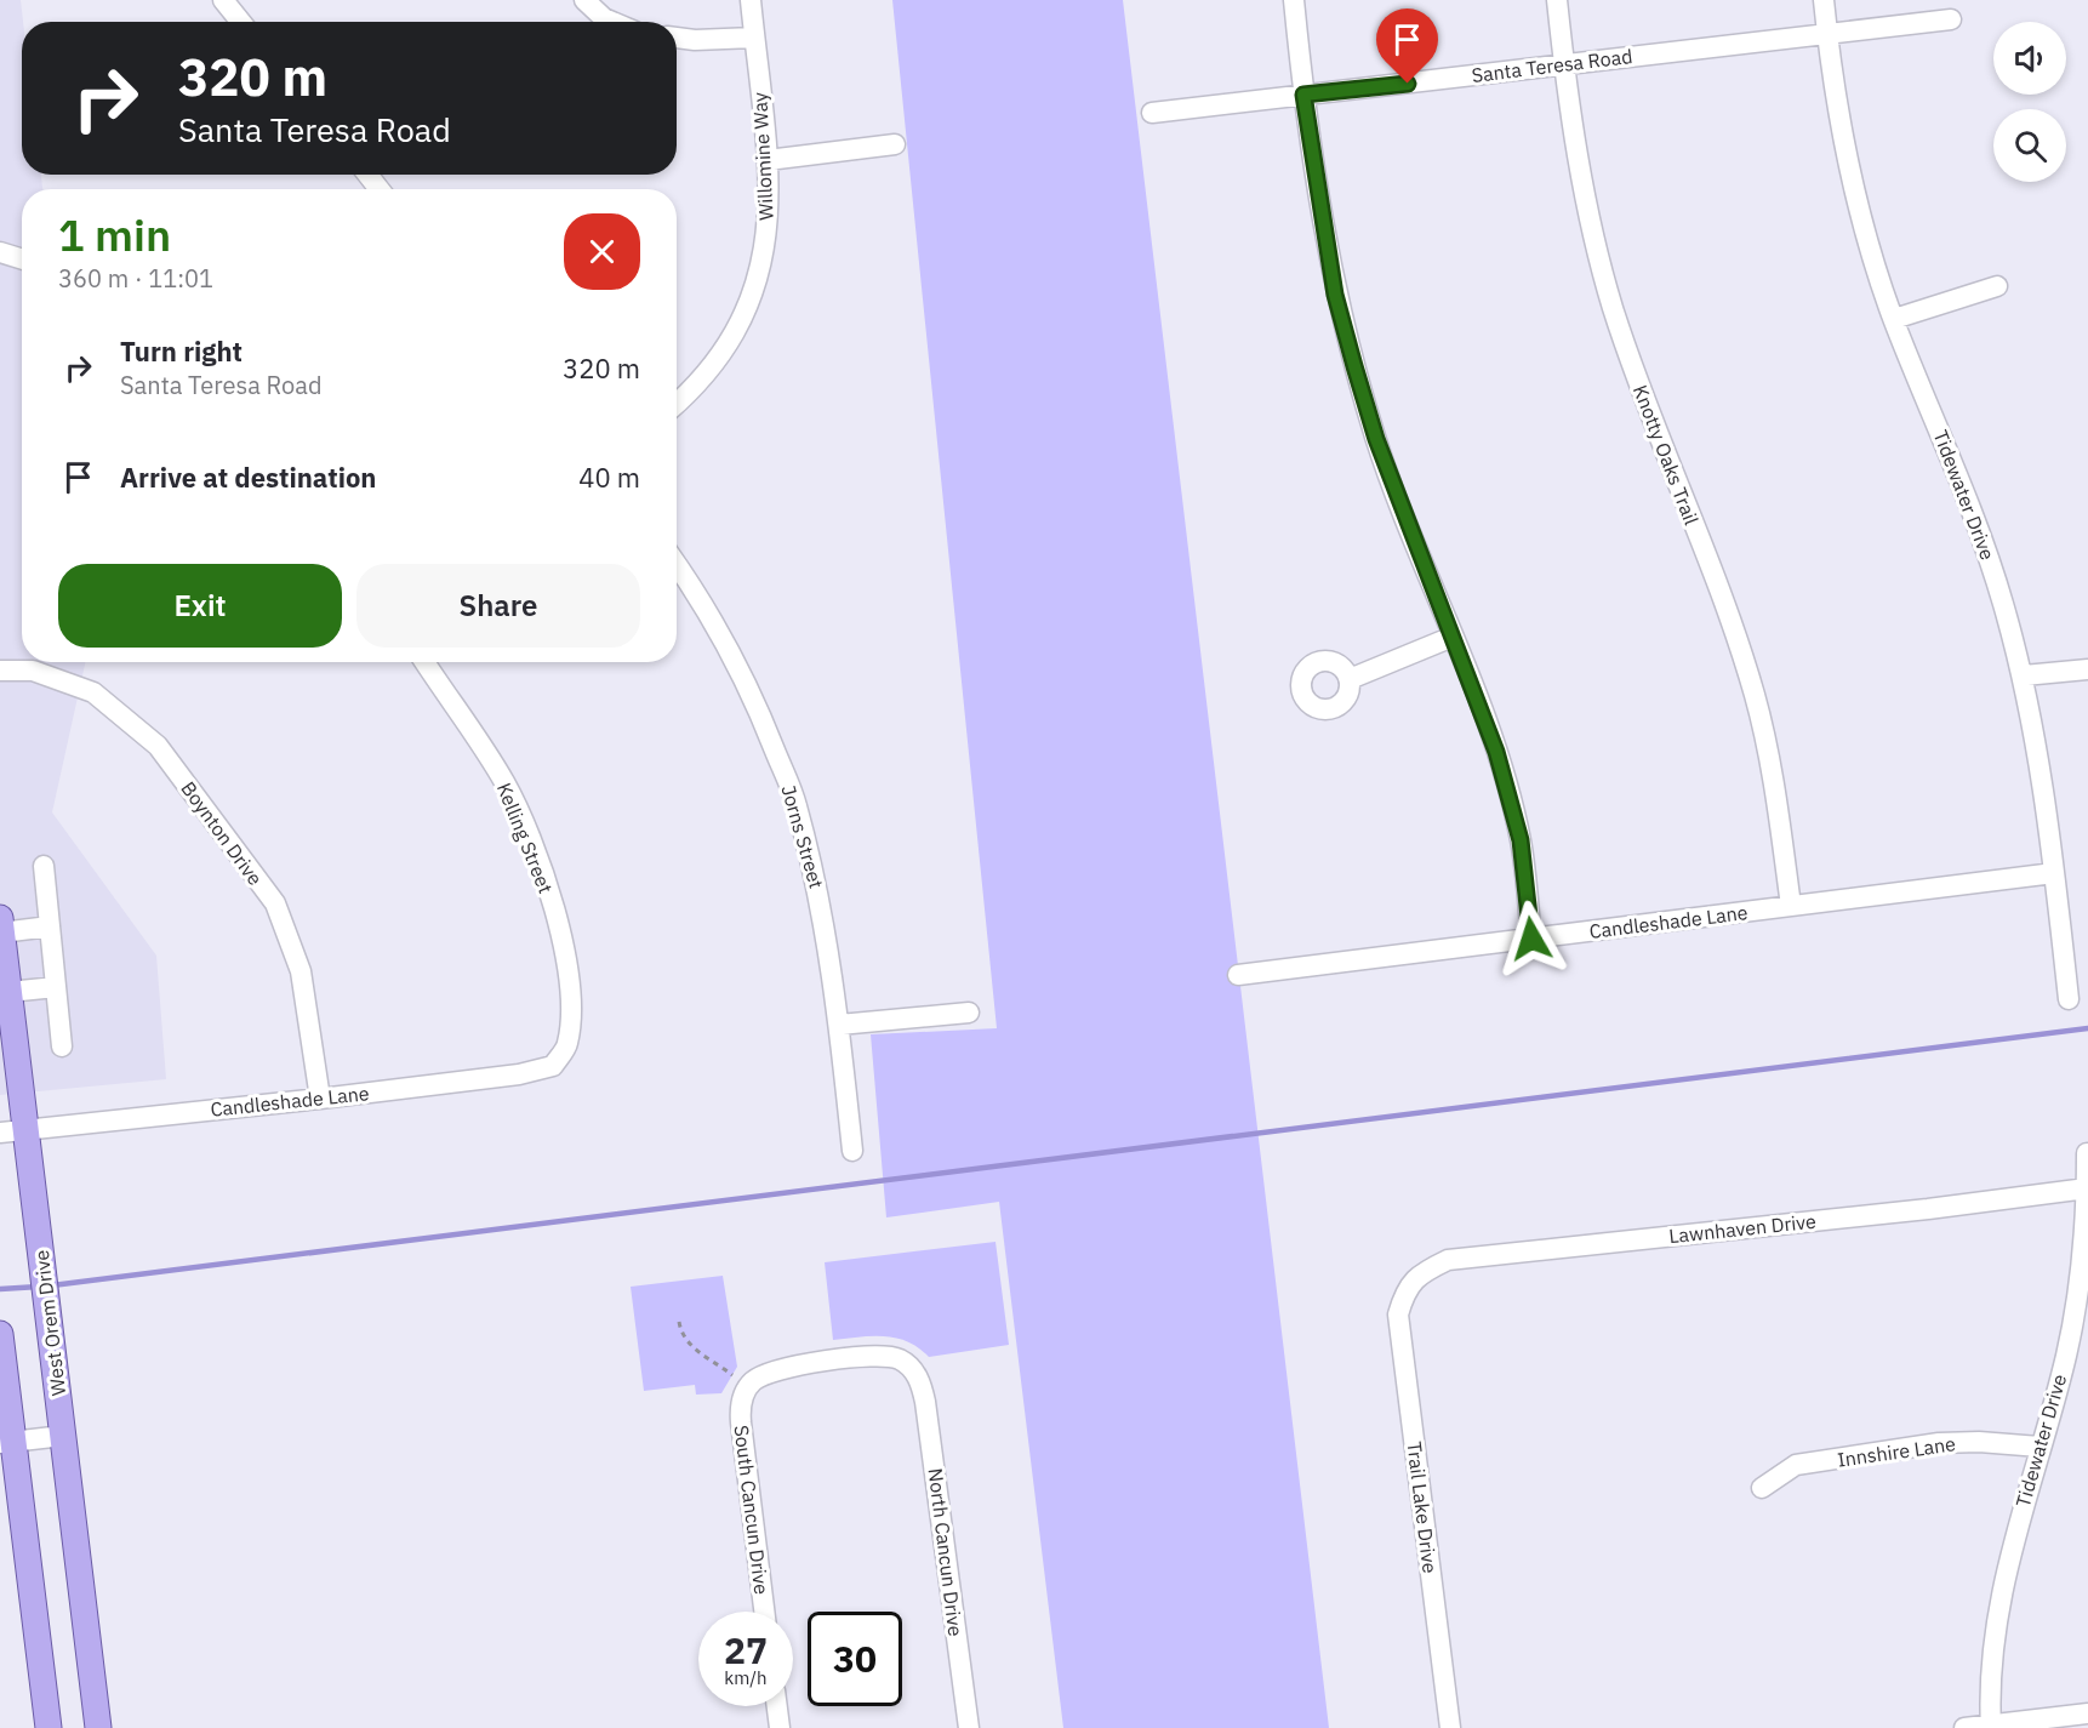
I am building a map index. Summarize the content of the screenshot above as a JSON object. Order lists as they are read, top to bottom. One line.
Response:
{"streets":{"main road":["West Orem Drive"],"street":["Santa Teresa Road","Willomine Way","Knotty Oaks Trail","Tidewater Drive","Boynton Drive","Jorns Street","Kelling Street","Candleshade Lane","Lawnhaven Drive","Innshire Lane","Trail Lake Drive","South Cancun Drive","North Cancun Drive"]},"crossings":[["Santa Teresa Road","Knotty Oaks Trail"],["Santa Teresa Road","Tidewater Drive"],["Knotty Oaks Trail","Candleshade Lane"],["Tidewater Drive","Candleshade Lane"],["Tidewater Drive","Lawnhaven Drive"],["Tidewater Drive","Innshire Lane"],["Boynton Drive","Candleshade Lane"],["Kelling Street","Candleshade Lane"],["Candleshade Lane","West Orem Drive"],["Lawnhaven Drive","Trail Lake Drive"],["South Cancun Drive","North Cancun Drive"]],"page":{"turn":["320 m","Santa Teresa Road"],"heading":["1 min","360 m · 11:01"],"list":[{"name":"Turn right","note":"Santa Teresa Road","value":"320 m"},{"name":"Arrive at destination","value":"40 m"}],"buttons":["Exit","Share"],"speed":"27 km/h","limit":"30"}}
